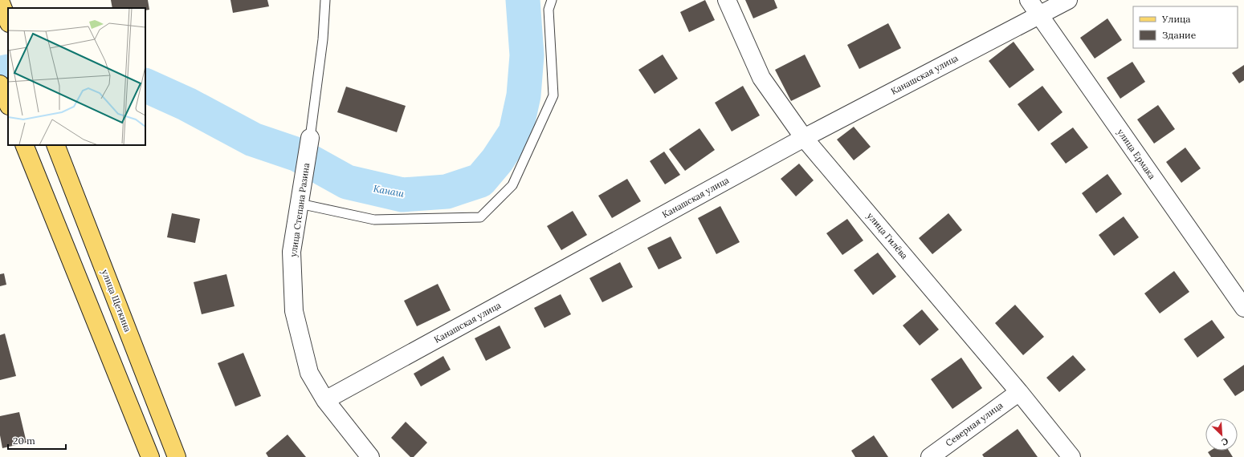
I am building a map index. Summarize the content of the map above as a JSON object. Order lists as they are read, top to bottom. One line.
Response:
{"streets":{"main road":["улица Щеткина"],"street":["Канашская улица","улица Ермака","улица Степана Разина","улица Гилёва","Северная улица"]},"crossings":[["Канашская улица","улица Ермака"],["Канашская улица","улица Степана Разина"],["Канашская улица","улица Гилёва"],["улица Гилёва","Северная улица"]],"water":["Канаш"],"legend":["Улица","Здание"],"scale_bar":"20 m","north":"bottom right"}
